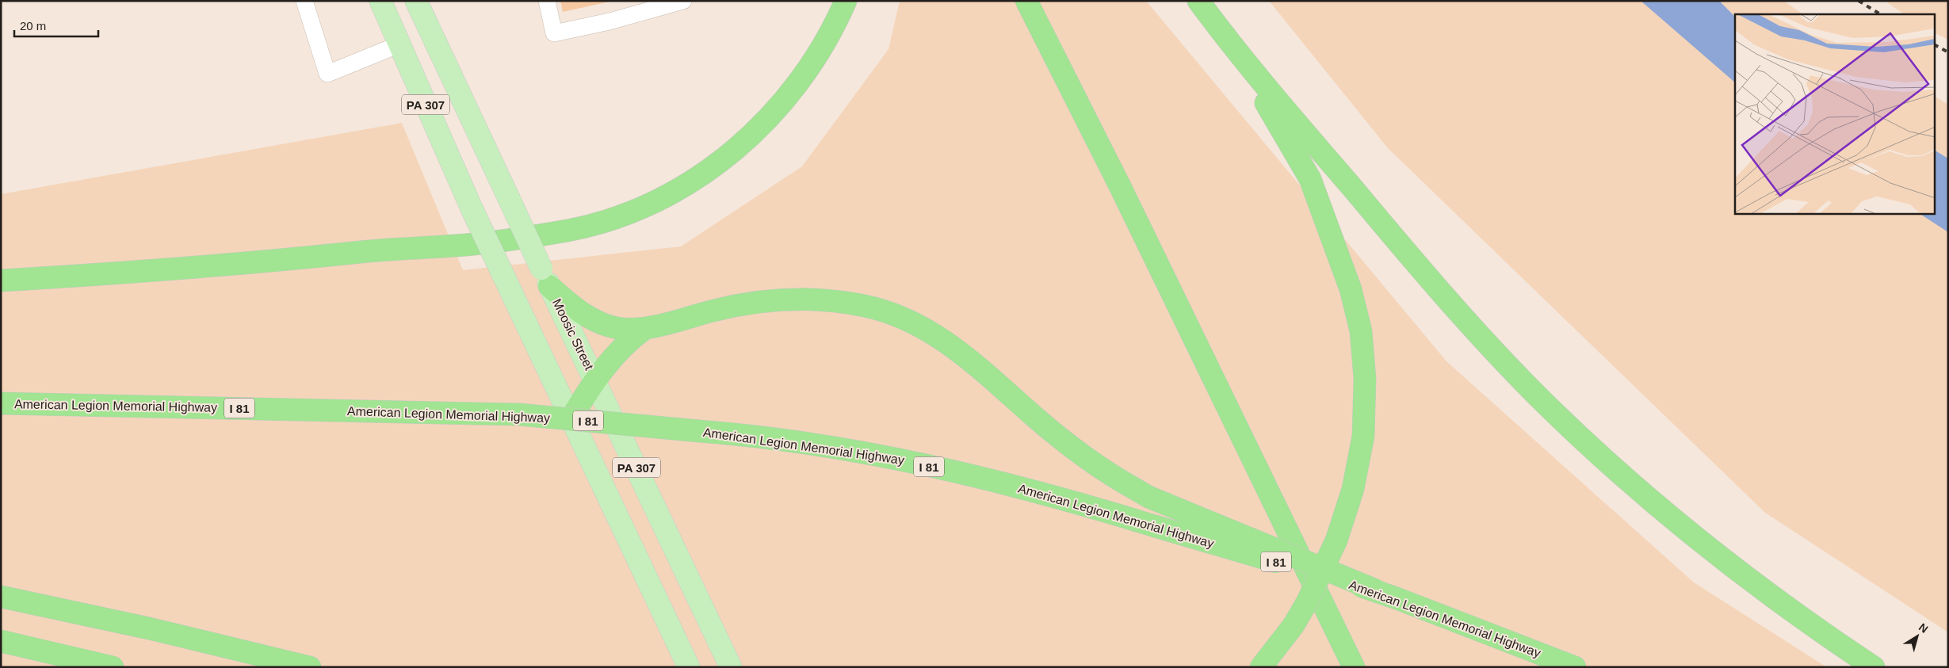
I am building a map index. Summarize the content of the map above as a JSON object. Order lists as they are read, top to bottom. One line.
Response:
{"streets":{"highway":["American Legion Memorial Highway","I 81"],"main road":["PA 307","Moosic Street"]},"scale_bar":"20 m","north":"top right"}
